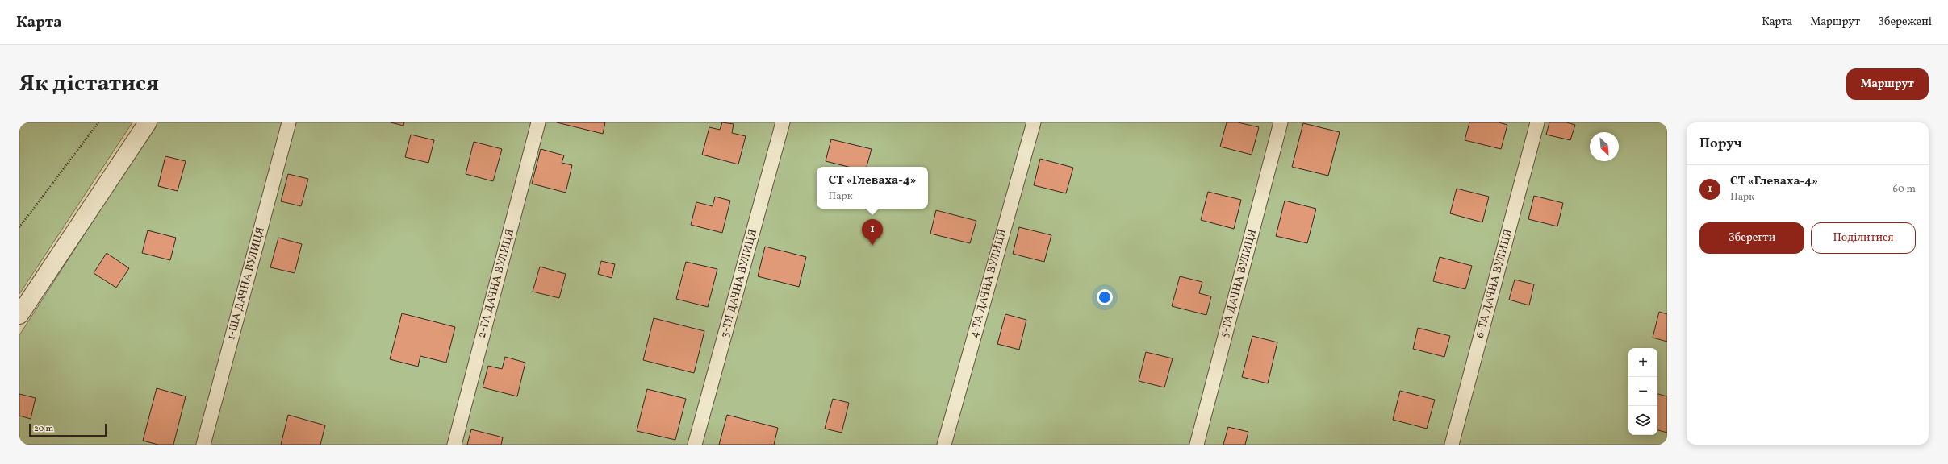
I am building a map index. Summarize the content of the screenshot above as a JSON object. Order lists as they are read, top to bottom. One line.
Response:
{"streets":{"lane":["1-ША ДАЧНА ВУЛИЦЯ","2-ГА ДАЧНА ВУЛИЦЯ","3-ТЯ ДАЧНА ВУЛИЦЯ","4-ТА ДАЧНА ВУЛИЦЯ","5-ТА ДАЧНА ВУЛИЦЯ","6-ТА ДАЧНА ВУЛИЦЯ"]},"scale_bar":"20 m","north":"bottom right","page":{"header":"Карта","nav":["Карта","Маршрут","Збережені"],"title":"Як дістатися","buttons":["Маршрут",["Зберегти","Поділитися"]],"heading":"Поруч","list":[{"mark":"1","name":"СТ «Глеваха-4»","note":"Парк","value":"60 m"}],"popup":["СТ «Глеваха-4»","Парк"],"pins":"1","map_buttons":["+","−"],"scale":"20 m"}}
